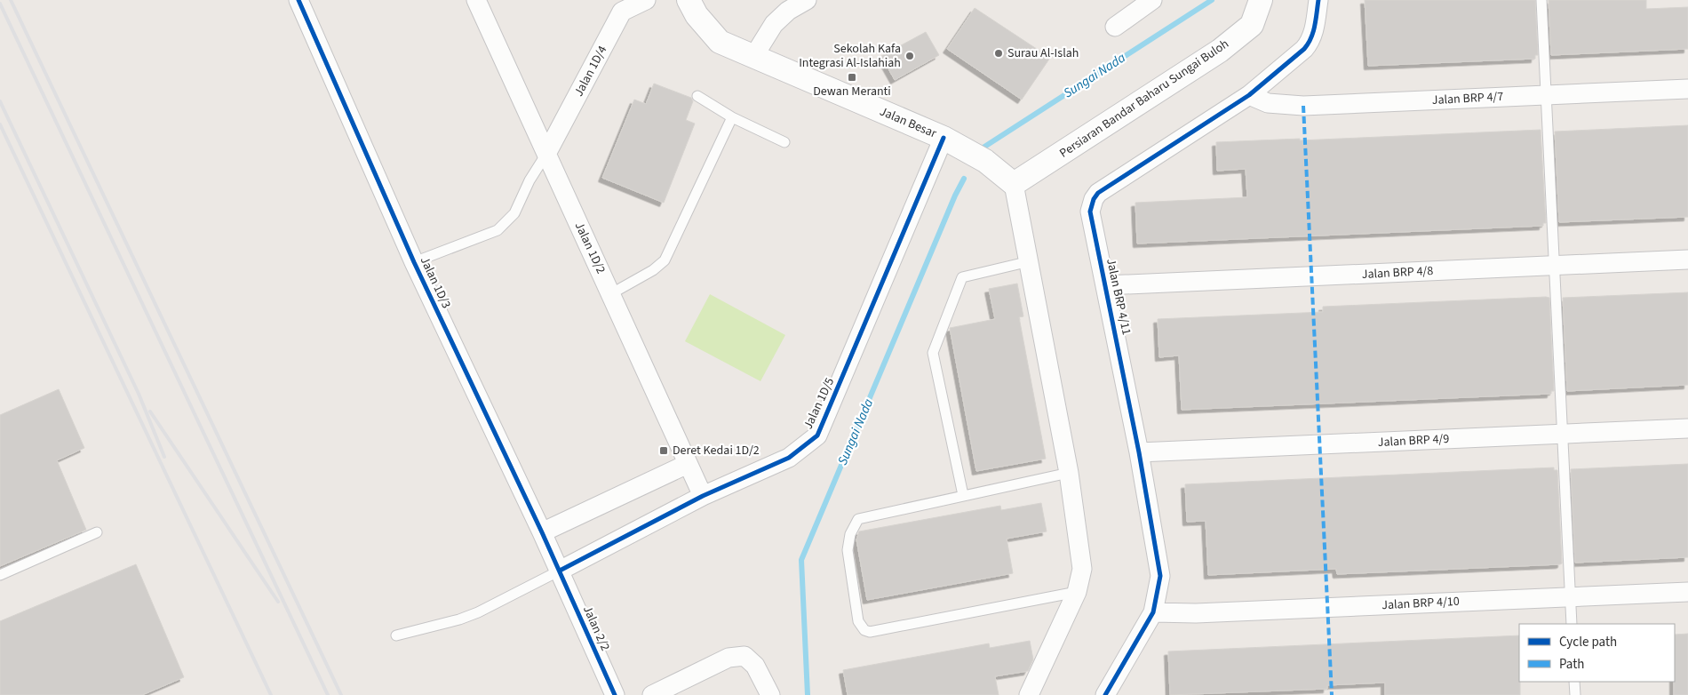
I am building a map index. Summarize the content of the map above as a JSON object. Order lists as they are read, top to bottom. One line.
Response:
{"streets":{"street":["Jalan 1D/4","Persiaran Bandar Baharu Sungai Buloh","Jalan BRP 4/7","Jalan Besar","Jalan 1D/2","Jalan BRP 4/8","Jalan 1D/3","Jalan BRP 4/11","Jalan 1D/5","Jalan BRP 4/9","Jalan BRP 4/10","Jalan 2/2"]},"crossings":[["Jalan 1D/4","Jalan 1D/2"],["Persiaran Bandar Baharu Sungai Buloh","Jalan Besar"],["Jalan BRP 4/7","Jalan BRP 4/11"],["Jalan Besar","Jalan 1D/5"],["Jalan 1D/2","Jalan 1D/5"],["Jalan BRP 4/8","Jalan BRP 4/11"],["Jalan 1D/3","Jalan 1D/5"],["Jalan 1D/3","Jalan 2/2"],["Jalan BRP 4/11","Jalan BRP 4/9"],["Jalan BRP 4/11","Jalan BRP 4/10"],["Jalan 1D/5","Jalan 2/2"]],"water":["Sungai Nada"],"places":{"other":["Surau Al-Islah","Sekolah Kafa Integrasi Al-Islahiah"],"transit":["Dewan Meranti","Deret Kedai 1D/2"]},"legend":["Cycle path","Path"]}
